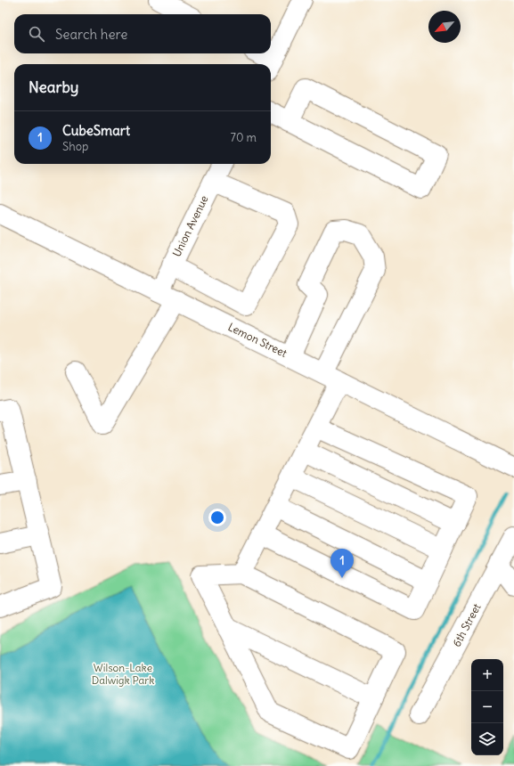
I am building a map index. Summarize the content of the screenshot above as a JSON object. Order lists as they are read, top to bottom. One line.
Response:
{"streets":{"street":["Union Avenue","Lemon Street","6th Street"]},"crossings":[["Union Avenue","Lemon Street"]],"parks":["Wilson-Lake Dalwigk Park"],"north":"bottom left","page":{"search":"Search here","heading":"Nearby","list":[{"mark":"1","name":"CubeSmart","note":"Shop","value":"70 m"}],"pins":"1","map_buttons":["+","−"]}}
